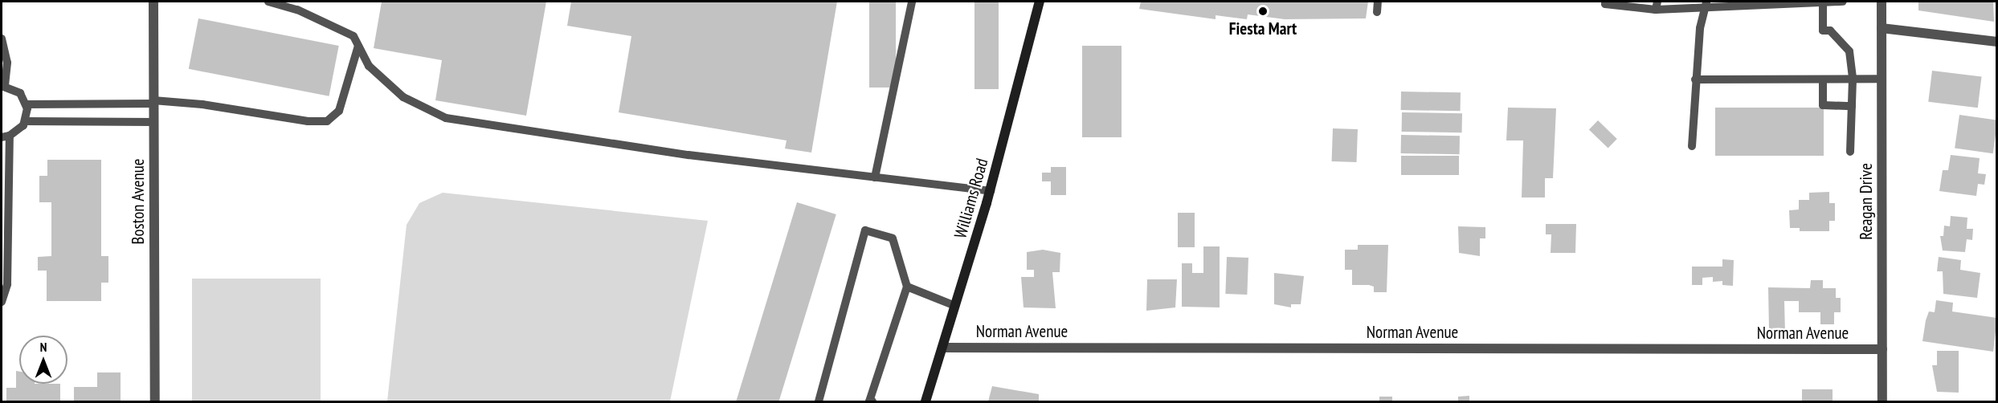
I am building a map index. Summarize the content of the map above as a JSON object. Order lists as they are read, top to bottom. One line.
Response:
{"streets":{"street":["Williams Road","Boston Avenue","Reagan Drive","Norman Avenue"]},"crossings":[["Williams Road","Norman Avenue"],["Reagan Drive","Norman Avenue"]],"places":["Fiesta Mart"],"north":"top"}
